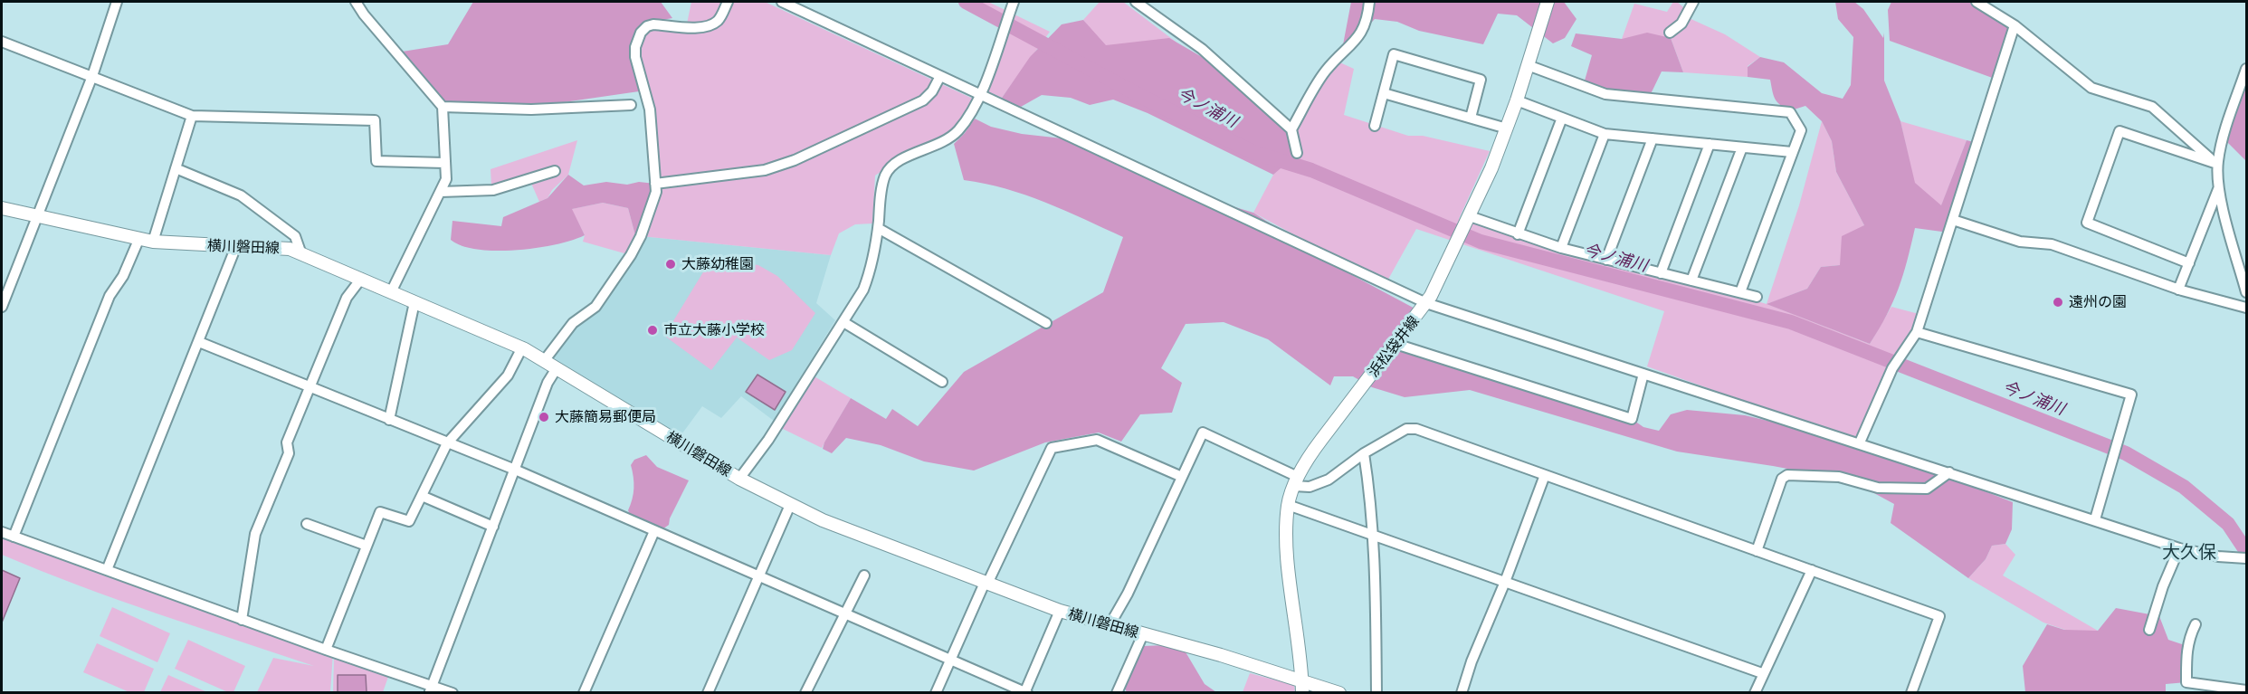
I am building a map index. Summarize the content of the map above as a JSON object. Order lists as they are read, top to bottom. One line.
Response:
{"streets":{"main road":["横川磐田線","浜松袋井線"]},"crossings":[["横川磐田線","浜松袋井線"]],"districts":["大久保"],"water":["今ノ浦川"],"places":["大藤幼稚園","遠州の園","市立大藤小学校","大藤簡易郵便局"]}
